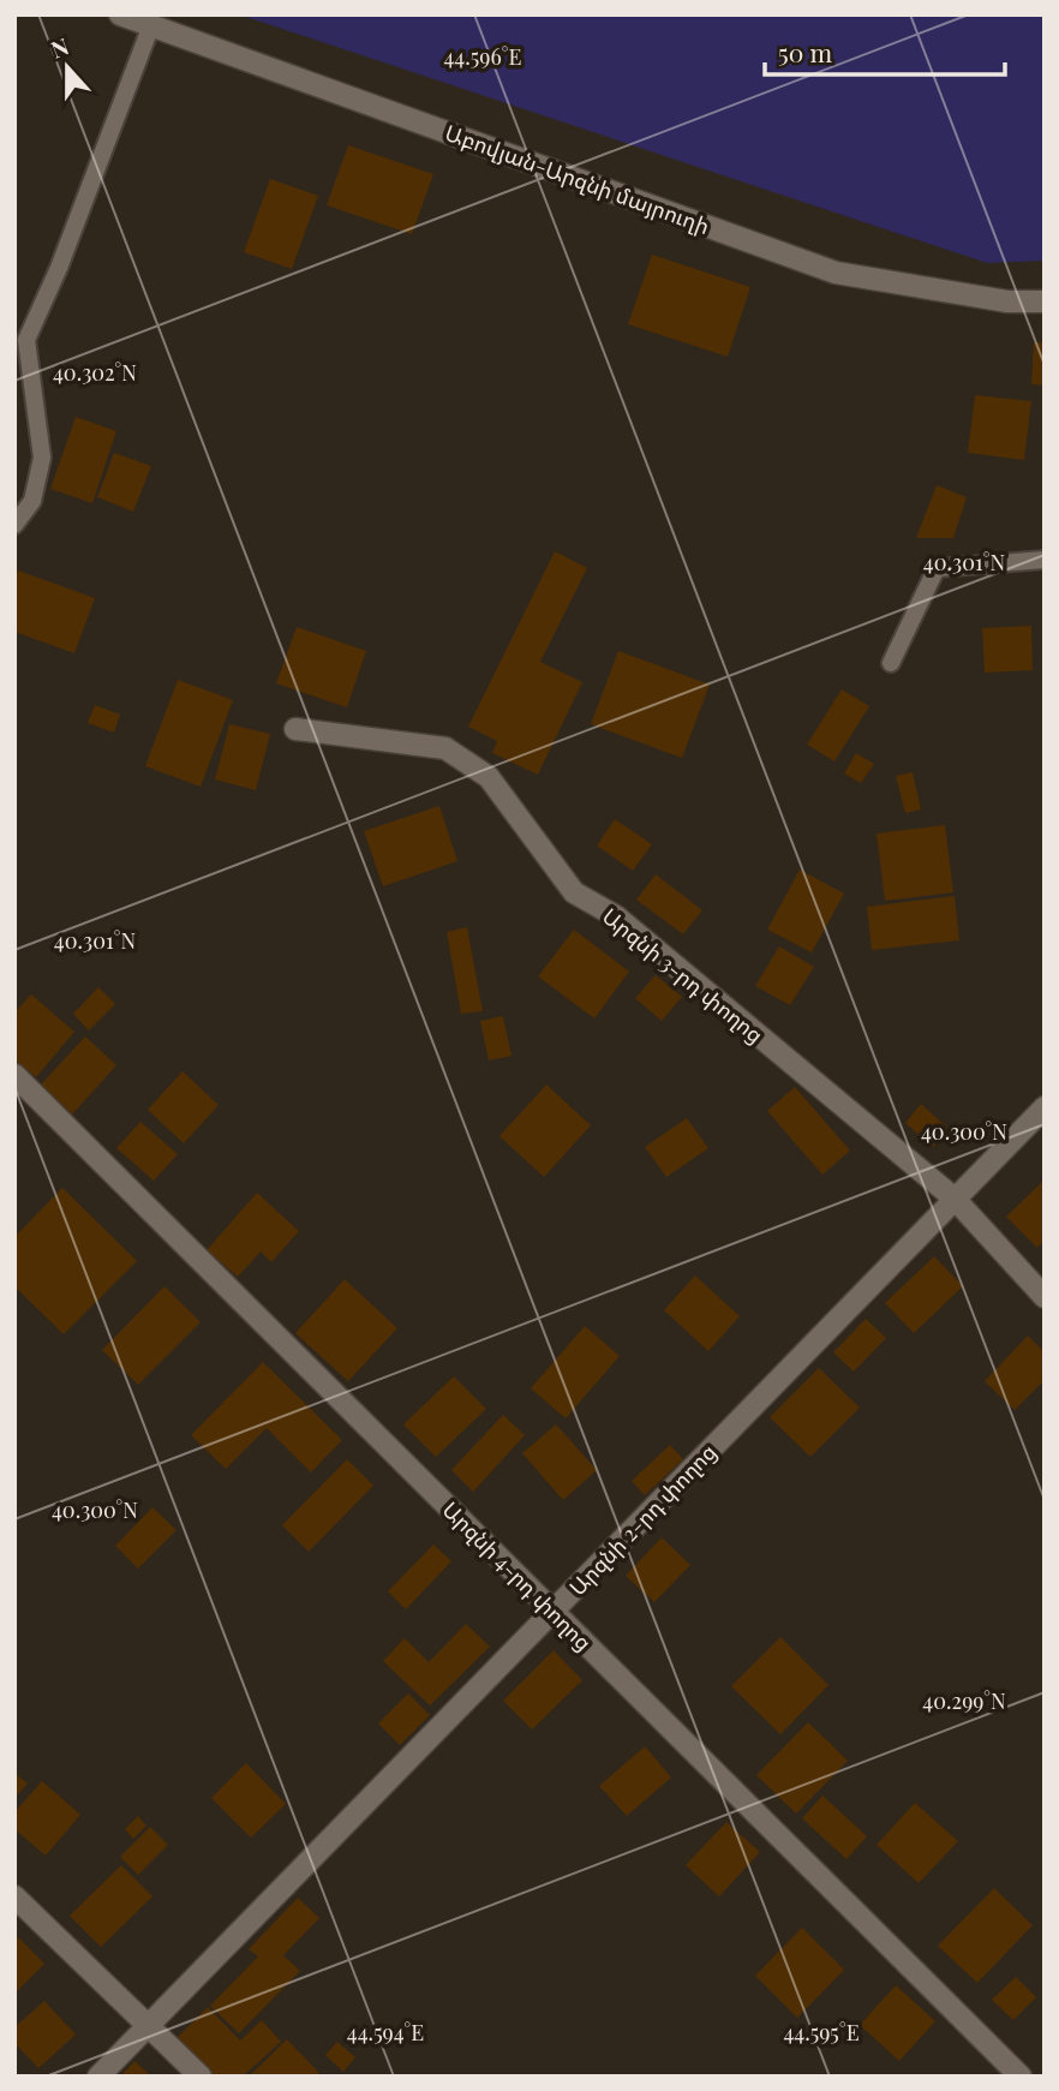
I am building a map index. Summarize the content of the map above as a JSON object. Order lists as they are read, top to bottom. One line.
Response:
{"streets":{"street":["Աբովյան-Արզնի մայրուղի","Արզնի 3-րդ փողոց","Արզնի 2-րդ փողոց","Արզնի 4-րդ փողոց"]},"crossings":[["Արզնի 3-րդ փողոց","Արզնի 2-րդ փողոց"],["Արզնի 2-րդ փողոց","Արզնի 4-րդ փողոց"]],"scale_bar":"50 m","north":"top","coordinates":["44.596°E","40.302°N","40.301°N","40.300°N","40.299°N","44.594°E","44.595°E"]}
